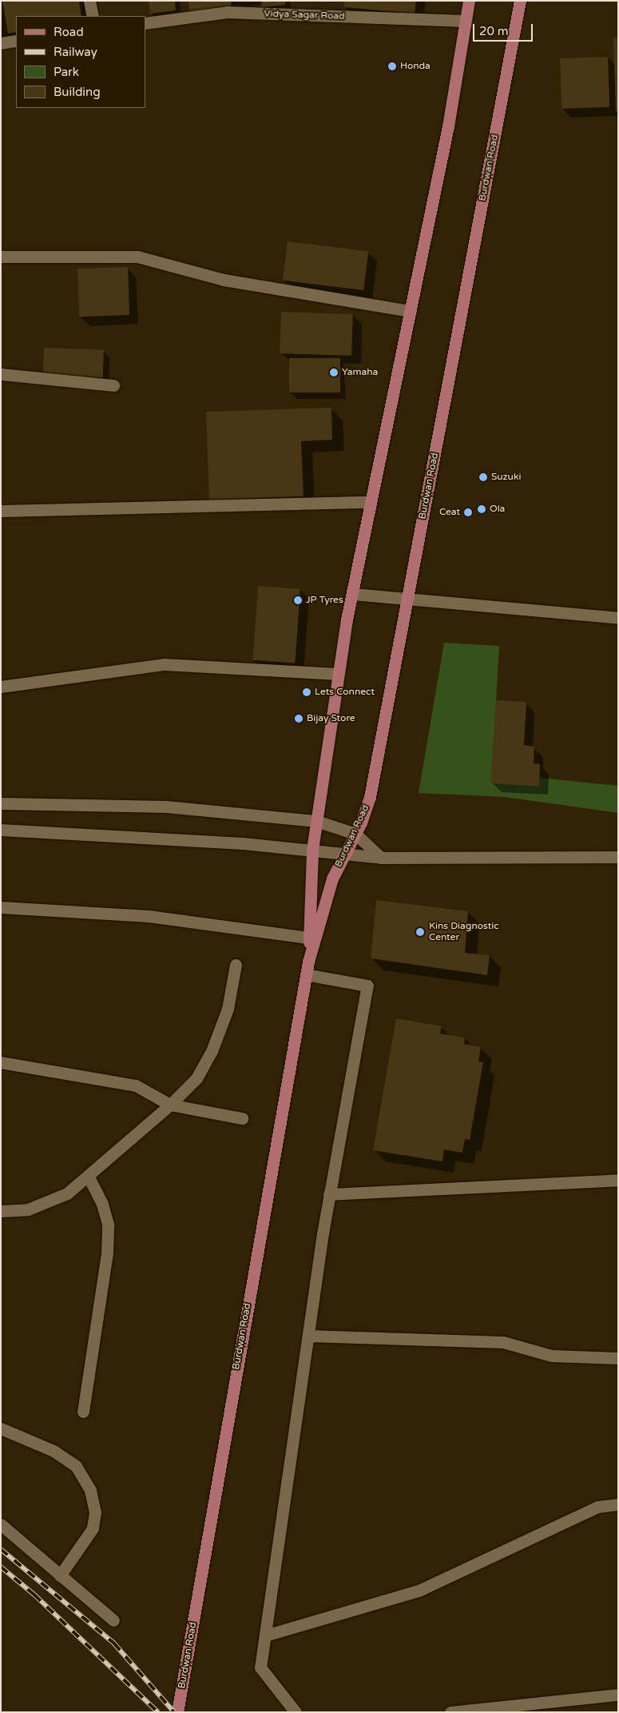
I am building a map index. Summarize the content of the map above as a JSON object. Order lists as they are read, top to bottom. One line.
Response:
{"streets":{"main road":["Burdwan Road"],"street":["Vidya Sagar Road"]},"crossings":[["Vidya Sagar Road","Burdwan Road"]],"places":["Honda","Yamaha","Suzuki","Ola","Ceat","JP Tyres","Lets Connect","Bijay Store","Kins Diagnostic Center"],"legend":["Road","Railway","Park","Building"],"scale_bar":"20 m"}
